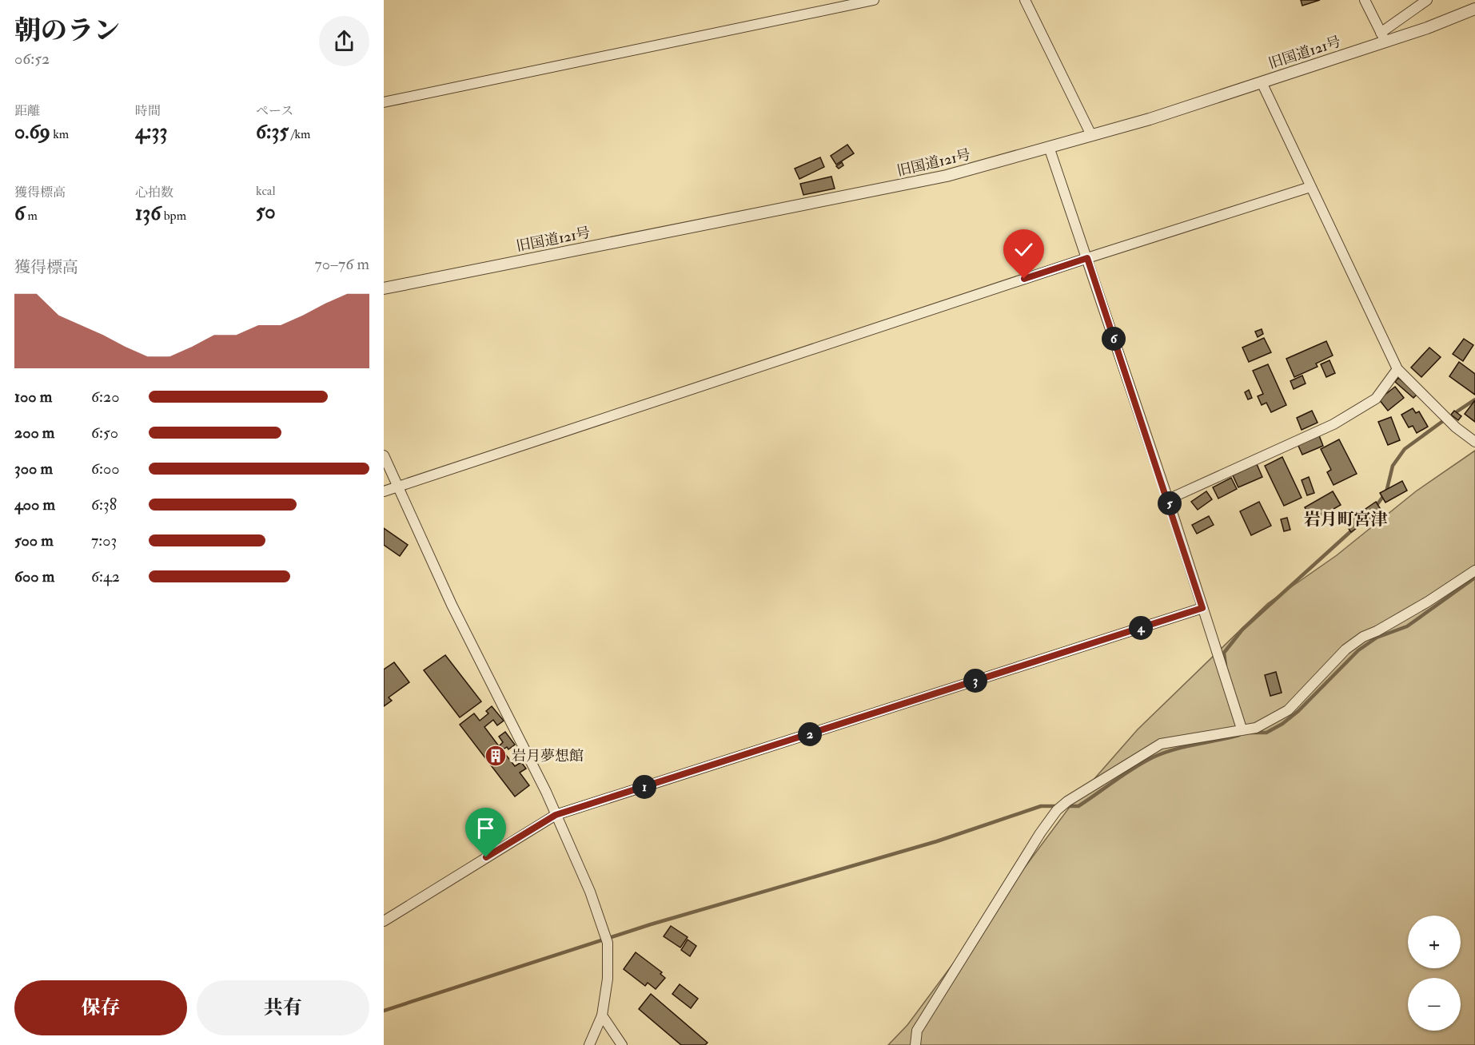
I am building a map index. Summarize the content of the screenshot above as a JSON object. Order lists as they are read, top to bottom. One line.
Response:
{"streets":{"street":["旧国道121号"]},"districts":["岩月町宮津"],"places":{"building":["岩月夢想館"]},"page":{"heading":["朝のラン","06:52"],"stats":[["距離","0.69 km"],["時間","4:33"],["ペース","6:35 /km"],["獲得標高","6 m"],["心拍数","136 bpm"],["kcal","50"]],"chart":["獲得標高","70–76 m"],"pins":["6","5","4","3","2","1"],"list":[{"name":"100 m","note":"6:20"},{"name":"200 m","note":"6:50"},{"name":"300 m","note":"6:00"},{"name":"400 m","note":"6:38"},{"name":"500 m","note":"7:03"},{"name":"600 m","note":"6:42"}],"map_buttons":["+","−"],"buttons":["保存","共有"]}}
